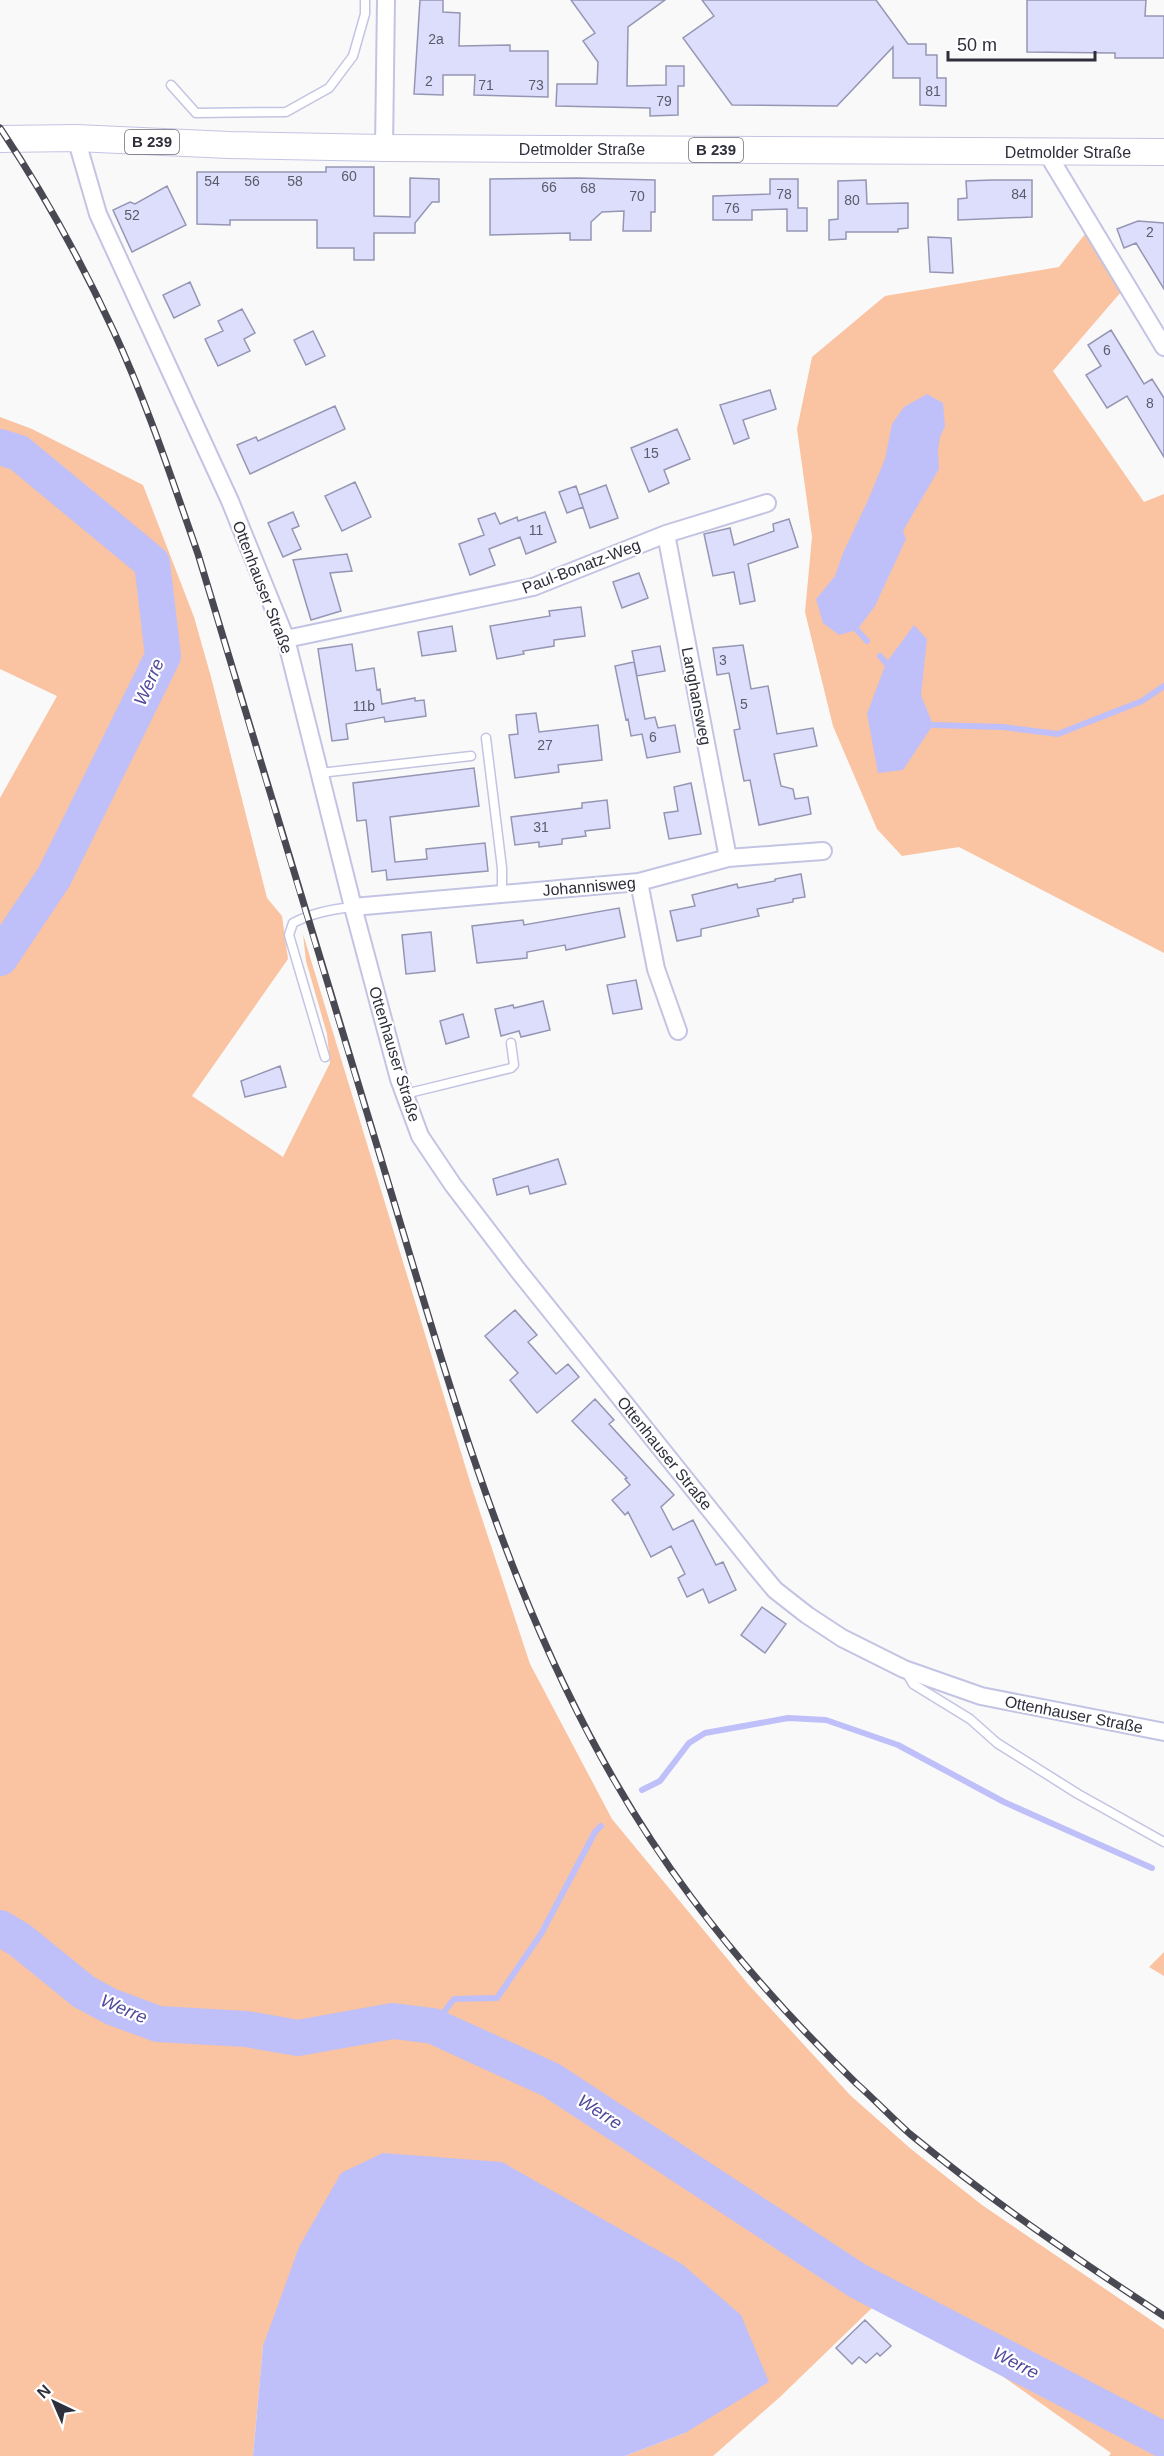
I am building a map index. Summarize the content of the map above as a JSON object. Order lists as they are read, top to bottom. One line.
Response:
{"streets":{"main road":["B 239","Detmolder Straße"],"street":["Paul-Bonatz-Weg","Ottenhauser Straße","Langhansweg","Johannisweg"]},"crossings":[["Detmolder Straße","Ottenhauser Straße"],["Paul-Bonatz-Weg","Ottenhauser Straße"],["Paul-Bonatz-Weg","Langhansweg"],["Ottenhauser Straße","Johannisweg"],["Langhansweg","Johannisweg"]],"water":["Werre"],"house_numbers":["2a","2","71","73","81","79","60","54","56","58","66","68","78","84","70","80","76","52","2","6","8","15","11","3","5","11b","6","27","31"],"scale_bar":"50 m","north":"top left"}
